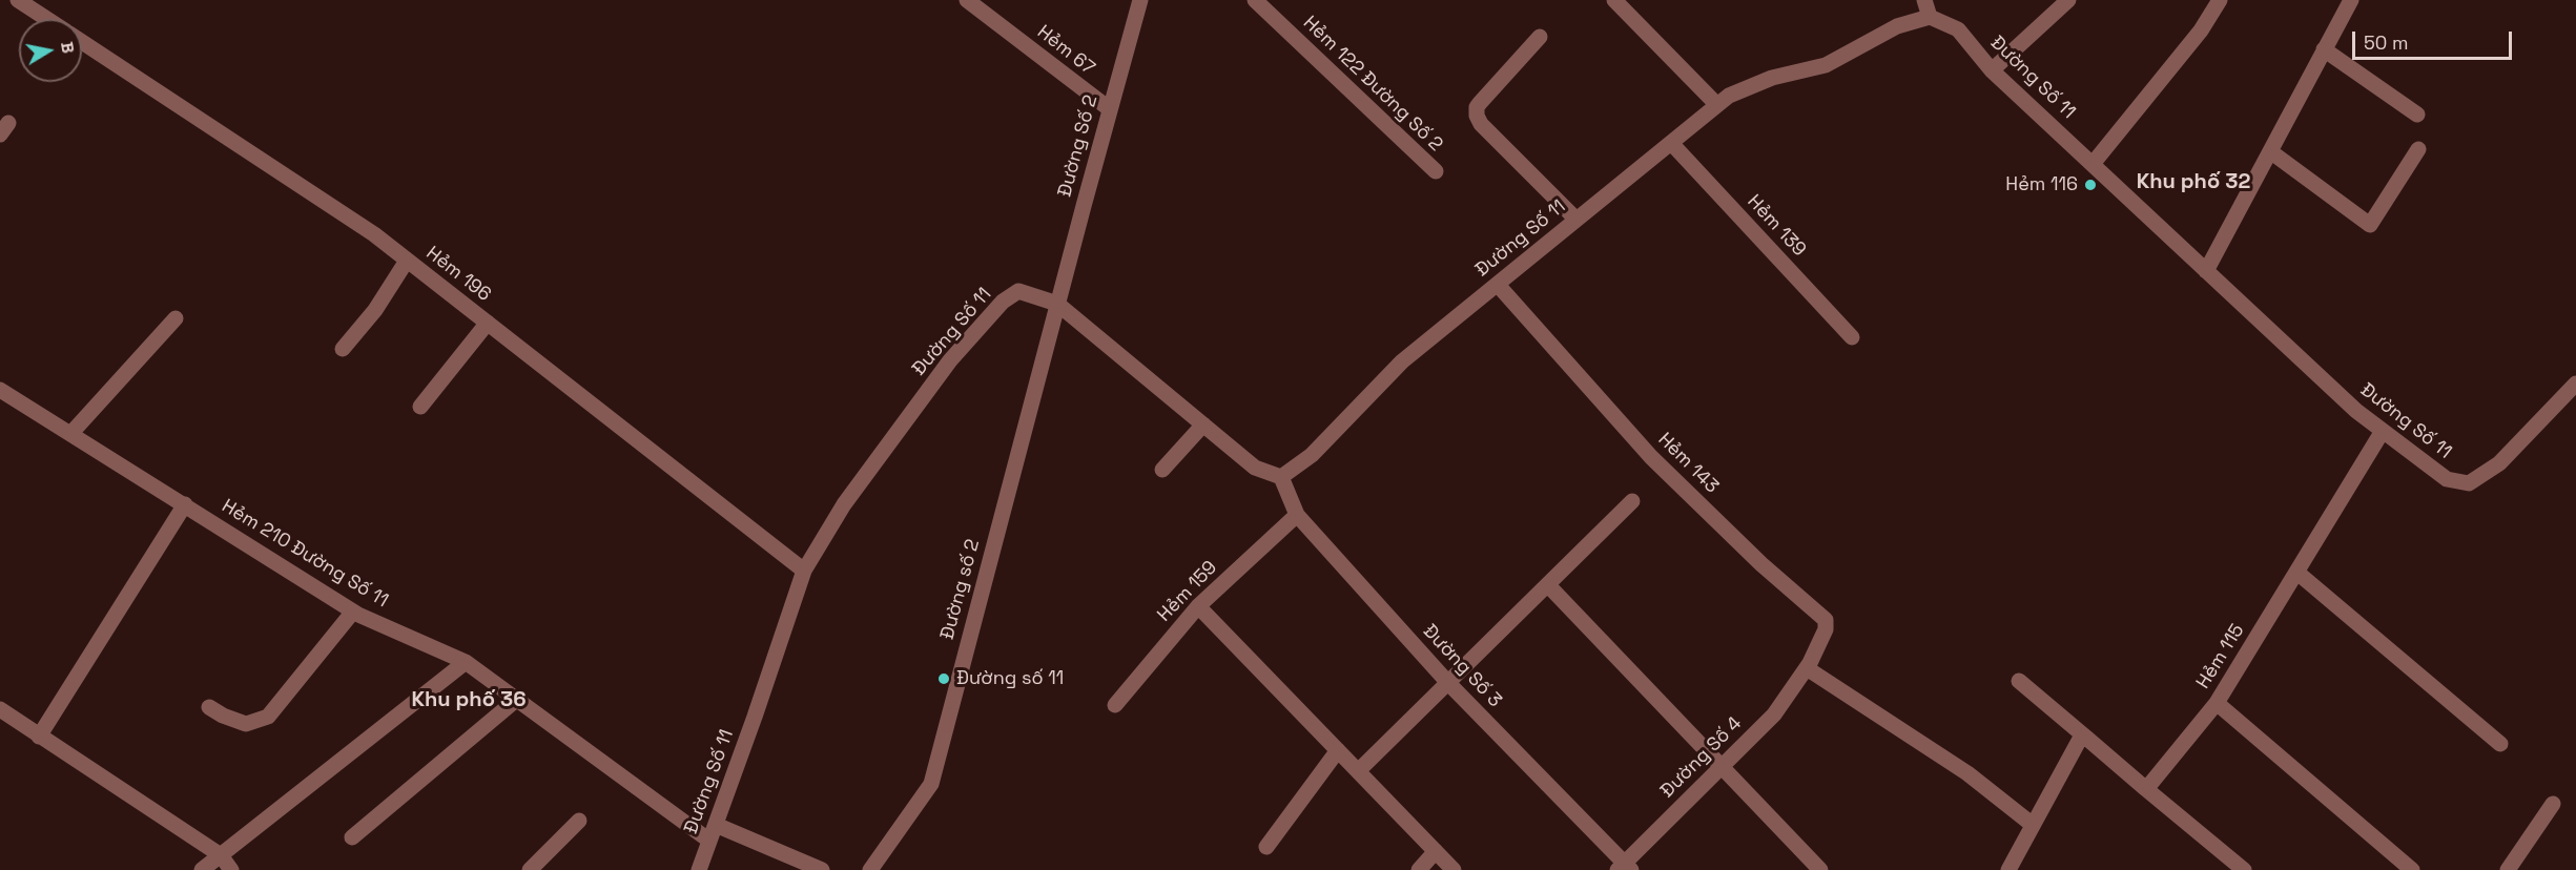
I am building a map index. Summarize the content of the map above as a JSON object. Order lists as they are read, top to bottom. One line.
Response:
{"streets":{"street":["Hẻm 67","Đường Số 11","Hẻm 122 Đường Số 2","Đường Số 2","Hẻm 139","Hẻm 196","Hẻm 143","Hẻm 210 Đường Số 11","Đường số 2","Hẻm 159","Hẻm 115","Đường Số 3","Đường Số 4"]},"crossings":[["Hẻm 67","Đường Số 2"],["Đường Số 11","Đường Số 2"],["Đường Số 11","Hẻm 139"],["Đường Số 11","Hẻm 196"],["Đường Số 11","Hẻm 143"],["Đường Số 11","Hẻm 210 Đường Số 11"],["Đường Số 11","Đường số 2"],["Đường Số 11","Hẻm 115"],["Đường Số 11","Đường Số 3"],["Đường Số 2","Đường số 2"],["Hẻm 143","Đường Số 4"],["Hẻm 159","Đường Số 3"],["Đường Số 3","Đường Số 4"]],"districts":["Khu phố 32","Khu phố 36"],"places":["Hẻm 116","Đường số 11"],"scale_bar":"50 m","north":"right"}
